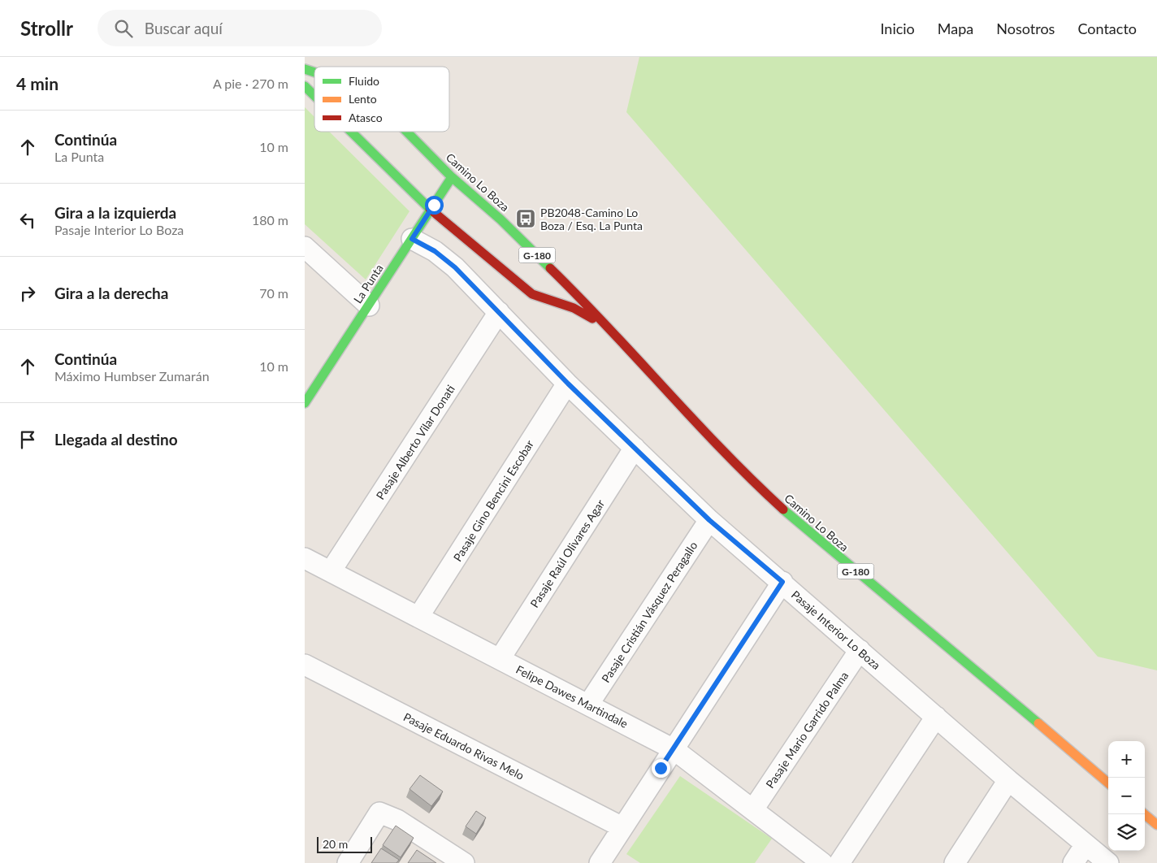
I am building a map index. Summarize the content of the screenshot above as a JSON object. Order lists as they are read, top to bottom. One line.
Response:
{"streets":{"main road":["Camino Lo Boza","G-180","La Punta"],"street":["Pasaje Alberto Vilar Donati","Pasaje Gino Bencini Escobar","Pasaje Raúl Olivares Agar","Pasaje Cristián Vásquez Peragallo","Pasaje Interior Lo Boza","Felipe Dawes Martindale","Pasaje Mario Garrido Palma","Pasaje Eduardo Rivas Melo"]},"crossings":[["Camino Lo Boza","La Punta"],["La Punta","Pasaje Interior Lo Boza"],["Pasaje Alberto Vilar Donati","Pasaje Interior Lo Boza"],["Pasaje Alberto Vilar Donati","Felipe Dawes Martindale"],["Pasaje Gino Bencini Escobar","Pasaje Interior Lo Boza"],["Pasaje Gino Bencini Escobar","Felipe Dawes Martindale"],["Pasaje Raúl Olivares Agar","Pasaje Interior Lo Boza"],["Pasaje Raúl Olivares Agar","Felipe Dawes Martindale"],["Pasaje Cristián Vásquez Peragallo","Pasaje Interior Lo Boza"],["Pasaje Cristián Vásquez Peragallo","Felipe Dawes Martindale"],["Pasaje Interior Lo Boza","Pasaje Mario Garrido Palma"],["Felipe Dawes Martindale","Pasaje Mario Garrido Palma"]],"places":{"bus stop":["PB2048-Camino Lo Boza / Esq. La Punta"]},"legend":["Fluido","Lento","Atasco"],"scale_bar":"20 m","page":{"header":"Strollr","search":"Buscar aquí","nav":["Inicio","Mapa","Nosotros","Contacto"],"heading":["4 min","A pie · 270 m"],"list":[["Continúa","La Punta","10 m"],["Gira a la izquierda","Pasaje Interior Lo Boza","180 m"],["Gira a la derecha","70 m"],["Continúa","Máximo Humbser Zumarán","10 m"],"Llegada al destino"],"map_buttons":["+","−"],"scale":"20 m"}}
